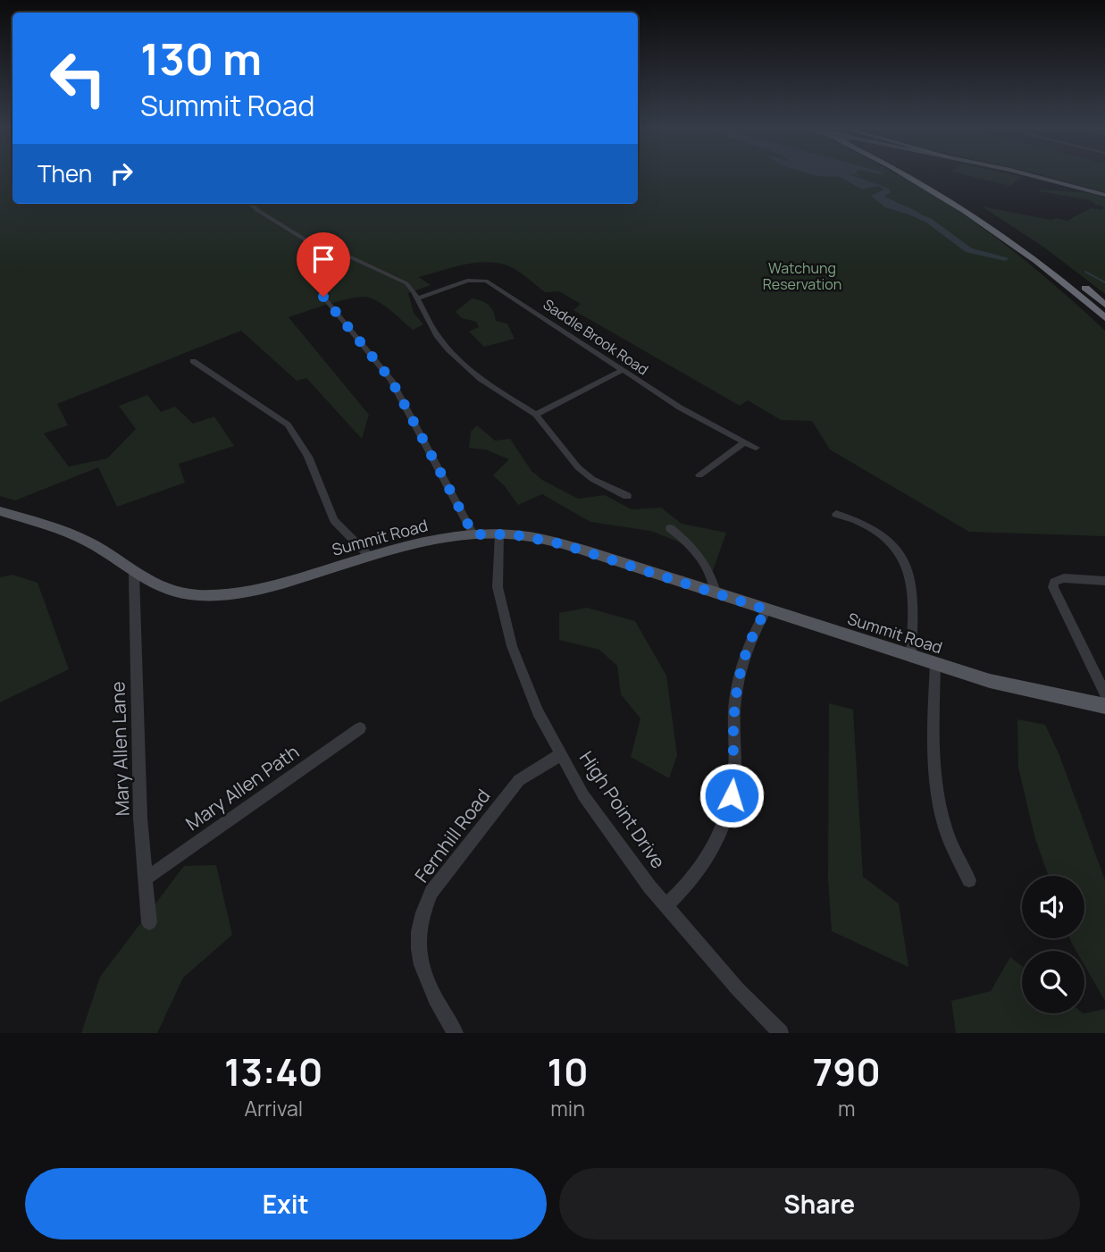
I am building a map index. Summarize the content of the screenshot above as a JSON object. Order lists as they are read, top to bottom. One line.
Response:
{"streets":{"main road":["Summit Road"],"street":["Saddle Brook Road","Mary Allen Lane","Mary Allen Path","High Point Drive","Fernhill Road"]},"crossings":[["Summit Road","Mary Allen Lane"],["Summit Road","High Point Drive"],["Mary Allen Lane","Mary Allen Path"],["High Point Drive","Fernhill Road"]],"parks":["Watchung Reservation"],"page":{"turn":["130 m","Summit Road"],"then":"Then","eta":["13:40","Arrival","10","min","790","m"],"buttons":["Exit","Share"]}}
